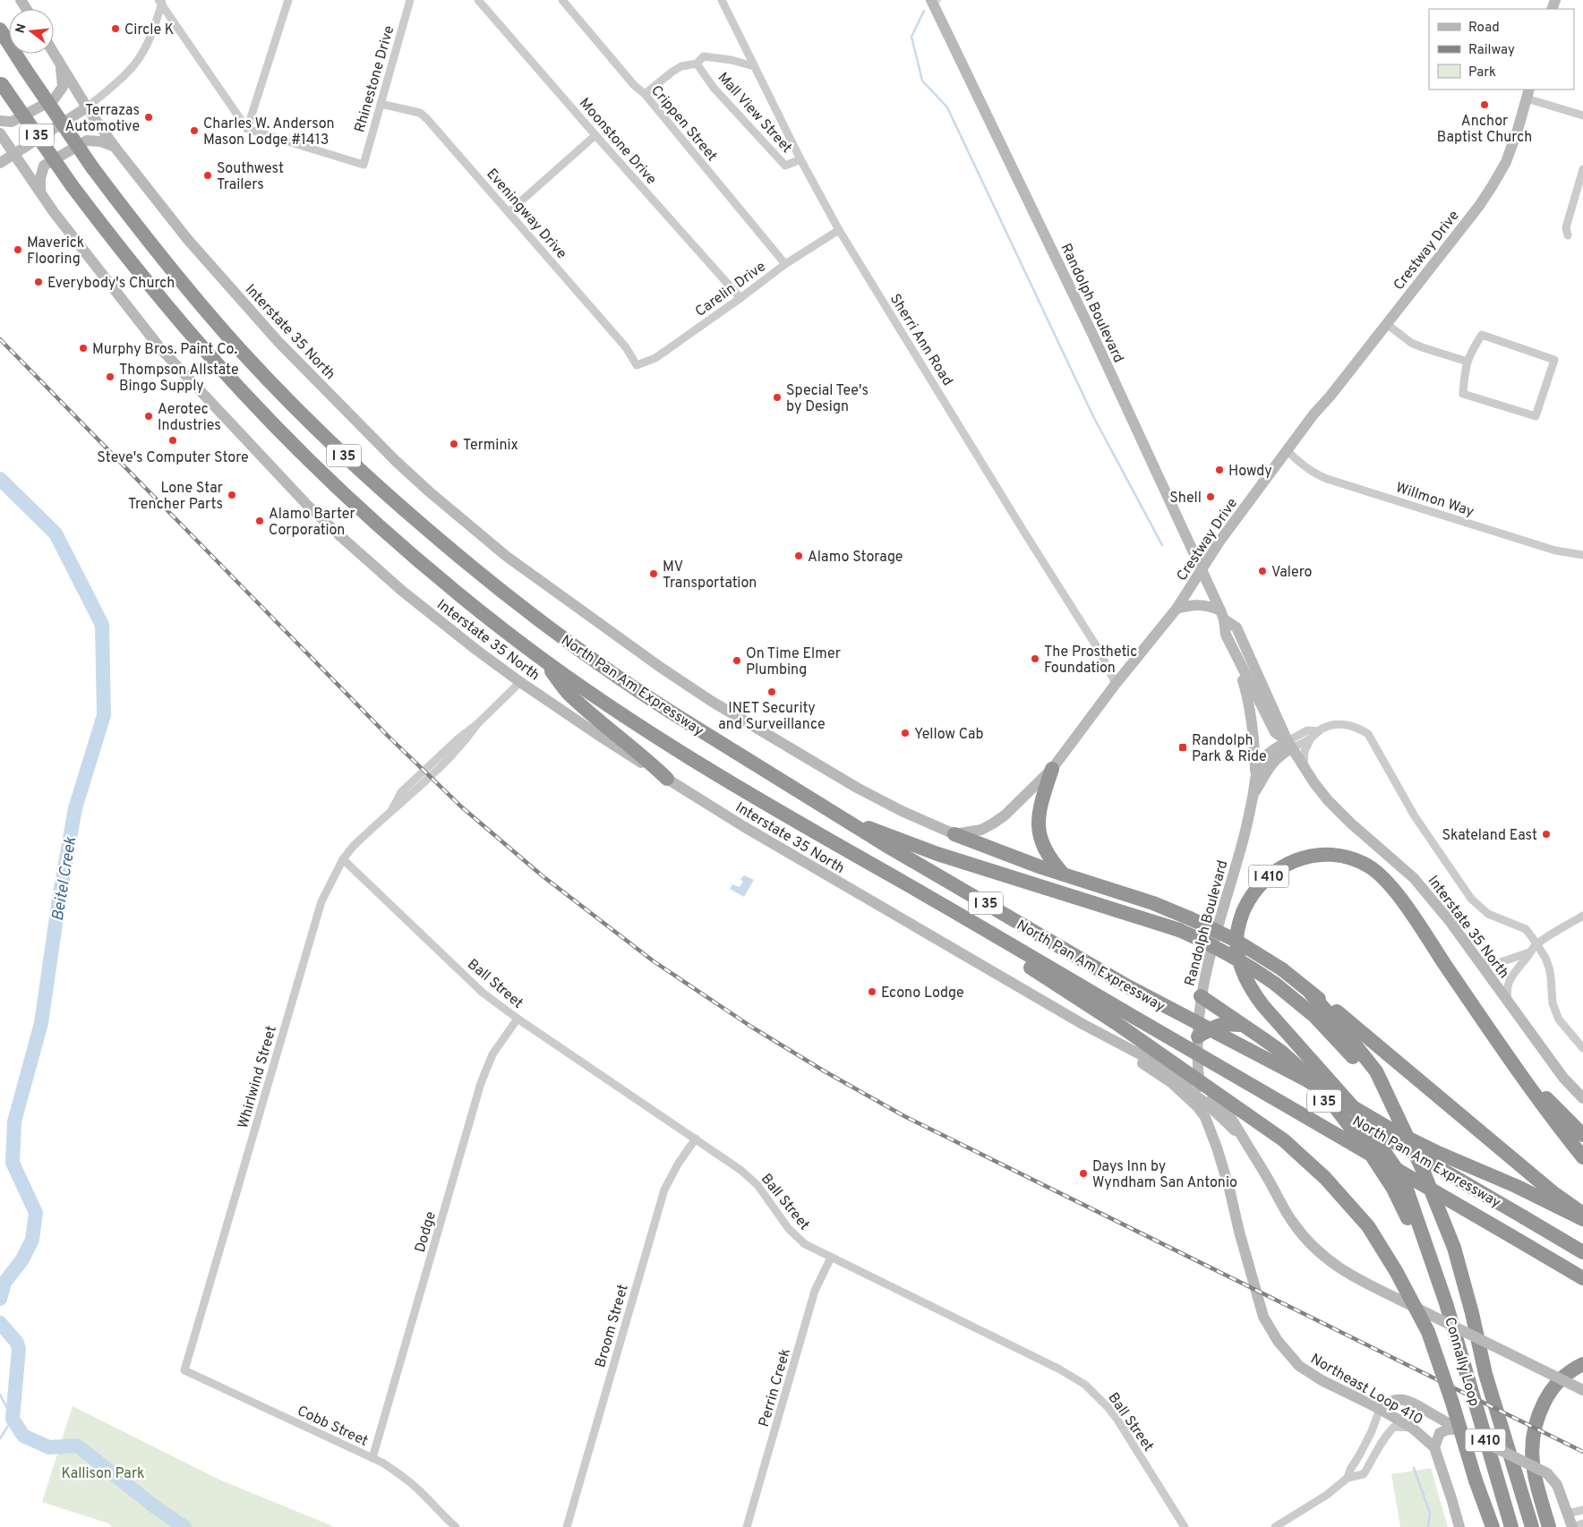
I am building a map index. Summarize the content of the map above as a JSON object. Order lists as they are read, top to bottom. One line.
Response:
{"streets":{"highway":["I 35","North Pan Am Expressway","I 410","Connally Loop"],"main road":["Crestway Drive","Randolph Boulevard","Interstate 35 North","Northeast Loop 410"],"street":["Rhinestone Drive","Mall View Street","Crippen Street","Moonstone Drive","Eveningway Drive","Carelin Drive","Sherri Ann Road","Willmon Way","Ball Street","Whirlwind Street","Dodge","Broom Street","Perrin Creek","Cobb Street"]},"crossings":[["Rhinestone Drive","Eveningway Drive"],["Mall View Street","Sherri Ann Road"],["Crippen Street","Carelin Drive"],["Moonstone Drive","Carelin Drive"],["Eveningway Drive","Carelin Drive"],["Crestway Drive","Randolph Boulevard"],["Crestway Drive","Interstate 35 North"],["Crestway Drive","Sherri Ann Road"],["Crestway Drive","Willmon Way"],["Carelin Drive","Sherri Ann Road"],["Randolph Boulevard","Interstate 35 North"],["Interstate 35 North","Whirlwind Street"],["Interstate 35 North","Northeast Loop 410"],["I 410","Connally Loop"],["Ball Street","Whirlwind Street"],["Ball Street","Dodge"],["Ball Street","Broom Street"],["Ball Street","Perrin Creek"],["Whirlwind Street","Cobb Street"],["Dodge","Cobb Street"]],"water":["Beitel Creek"],"parks":["Kallison Park"],"places":{"other":["Circle K","Anchor Baptist Church","Terrazas Automotive","Charles W. Anderson Mason Lodge #1413","Southwest Trailers","Maverick Flooring","Everybody's Church","Murphy Bros. Paint Co.","Thompson Allstate Bingo Supply","Special Tee's by Design","Aerotec Industries","Steve's Computer Store","Terminix","Howdy","Lone Star Trencher Parts","Shell","Alamo Barter Corporation","Alamo Storage","Valero","MV Transportation","The Prosthetic Foundation","On Time Elmer Plumbing","INET Security and Surveillance","Yellow Cab","Skateland East","Econo Lodge","Days Inn by Wyndham San Antonio"],"transit":["Randolph Park & Ride"]},"legend":["Road","Railway","Park"],"north":"left"}
